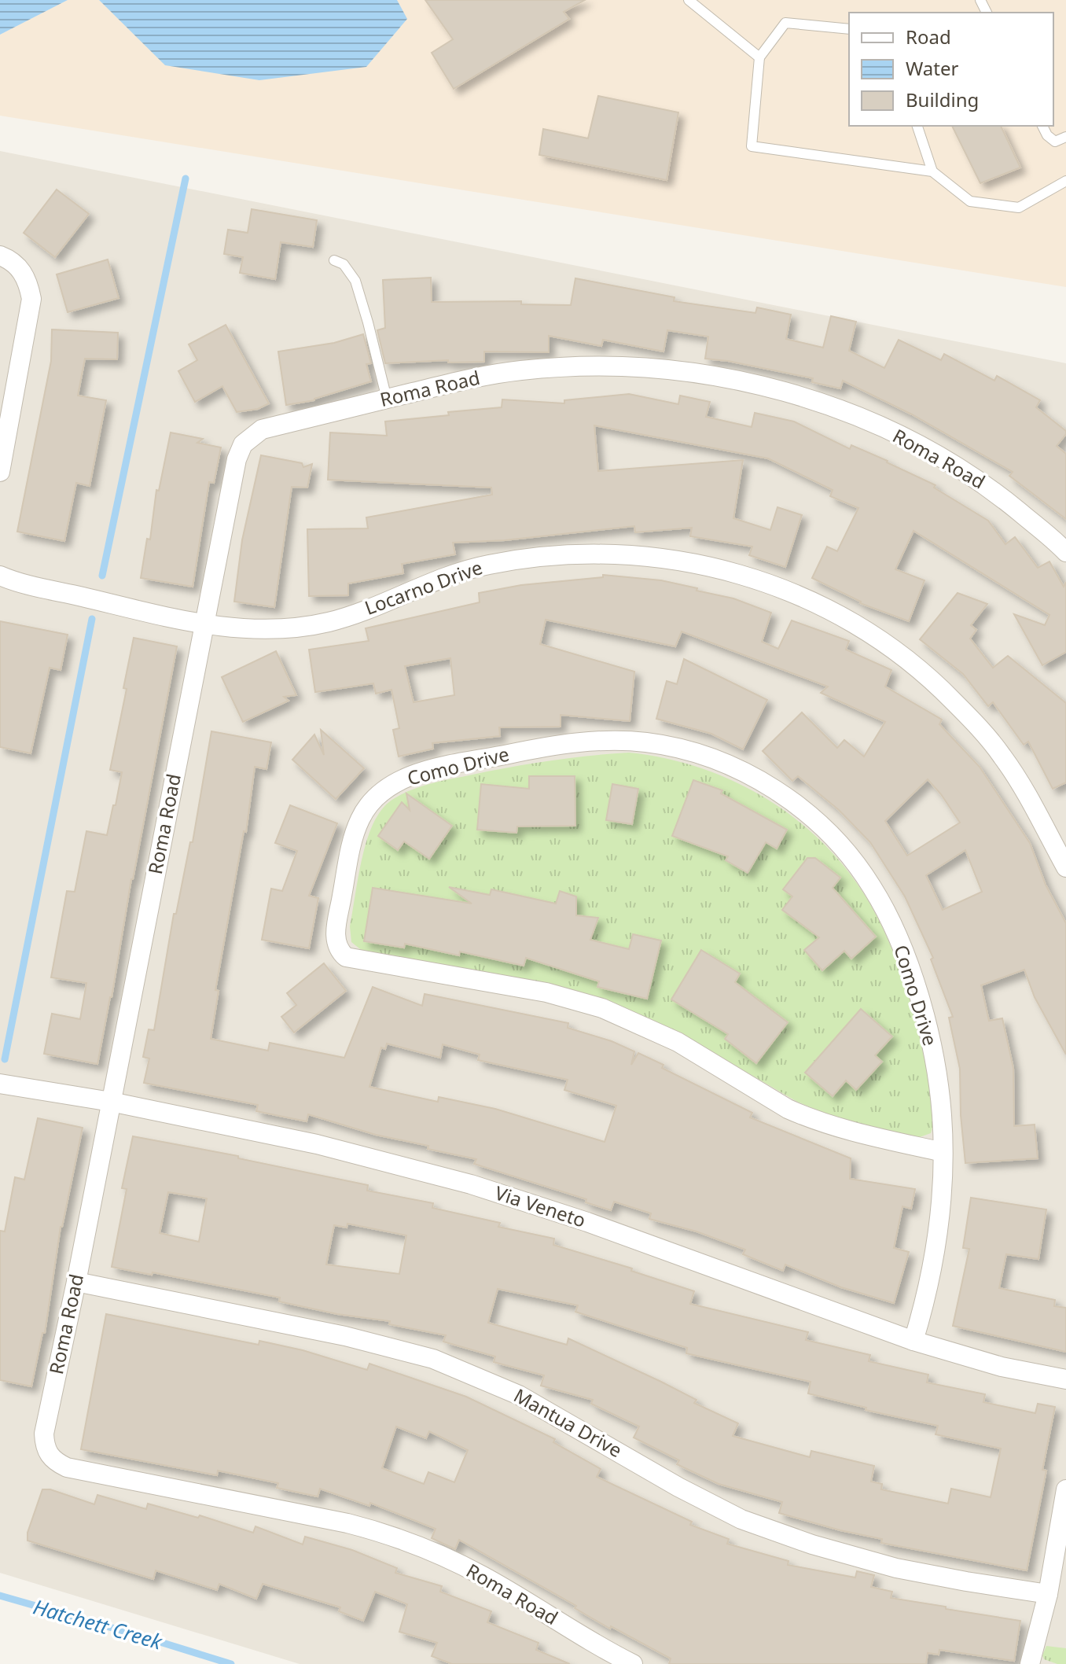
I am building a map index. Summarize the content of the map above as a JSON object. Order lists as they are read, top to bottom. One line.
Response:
{"streets":{"street":["Roma Road","Locarno Drive","Como Drive","Via Veneto","Mantua Drive"]},"crossings":[["Roma Road","Locarno Drive"],["Roma Road","Via Veneto"],["Roma Road","Mantua Drive"],["Como Drive","Via Veneto"]],"water":["Hatchett Creek"],"legend":["Road","Water","Building"]}
